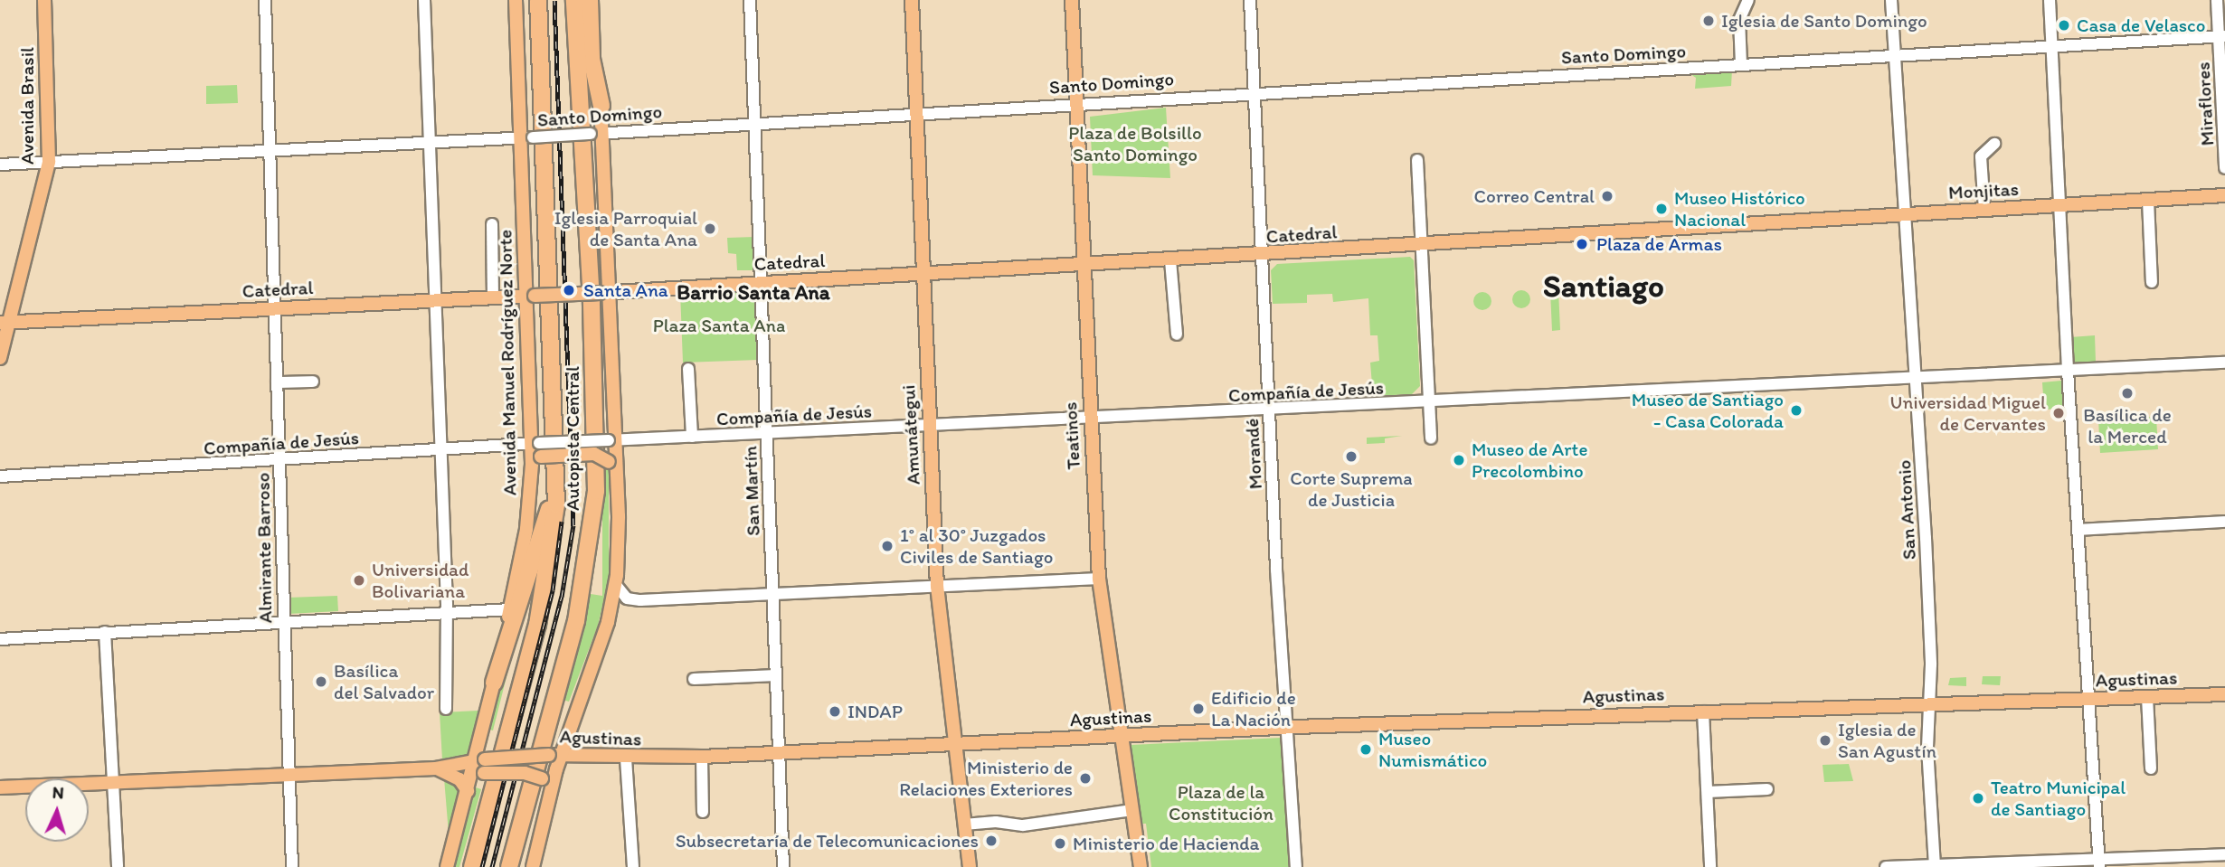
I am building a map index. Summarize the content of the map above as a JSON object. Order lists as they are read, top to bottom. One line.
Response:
{"streets":{"highway":["Autopista Central"],"main road":["Avenida Brasil","Monjitas","Catedral","Avenida Manuel Rodríguez Norte","Amunátegui","Teatinos","Agustinas"],"street":["Santo Domingo","Miraflores","Compañía de Jesús","Morandé","San Martín","San Antonio","Almirante Barroso"]},"crossings":[["Santo Domingo","Miraflores"],["Santo Domingo","Avenida Brasil"],["Santo Domingo","Avenida Manuel Rodríguez Norte"],["Santo Domingo","Amunátegui"],["Santo Domingo","Teatinos"],["Santo Domingo","Morandé"],["Santo Domingo","San Martín"],["Santo Domingo","San Antonio"],["Santo Domingo","Almirante Barroso"],["Avenida Brasil","Catedral"],["Monjitas","Catedral"],["Monjitas","San Antonio"],["Catedral","Avenida Manuel Rodríguez Norte"],["Catedral","Amunátegui"],["Catedral","Teatinos"],["Catedral","Morandé"],["Catedral","San Martín"],["Catedral","Almirante Barroso"],["Avenida Manuel Rodríguez Norte","Compañía de Jesús"],["Avenida Manuel Rodríguez Norte","Agustinas"],["Compañía de Jesús","Amunátegui"],["Compañía de Jesús","Teatinos"],["Compañía de Jesús","Morandé"],["Compañía de Jesús","San Martín"],["Compañía de Jesús","San Antonio"],["Compañía de Jesús","Almirante Barroso"],["Amunátegui","Agustinas"],["Teatinos","Agustinas"],["Morandé","Agustinas"],["San Martín","Agustinas"],["San Antonio","Agustinas"],["Almirante Barroso","Agustinas"]],"districts":["Santiago","Barrio Santa Ana"],"parks":["Plaza de Bolsillo Santo Domingo","Plaza Santa Ana","Plaza de la Constitución"],"places":["Iglesia de Santo Domingo","Casa de Velasco","Correo Central","Museo Histórico Nacional","Iglesia Parroquial de Santa Ana","Plaza de Armas","Santa Ana","Basílica de la Merced","Museo de Santiago - Casa Colorada","Universidad Miguel de Cervantes","Corte Suprema de Justicia","Museo de Arte Precolombino","1° al 30° Juzgados Civiles de Santiago","Universidad Bolivariana","Basílica del Salvador","Edificio de La Nación","INDAP","Iglesia de San Agustín","Museo Numismático","Ministerio de Relaciones Exteriores","Teatro Municipal de Santiago","Subsecretaría de Telecomunicaciones","Ministerio de Hacienda"],"north":"top"}
